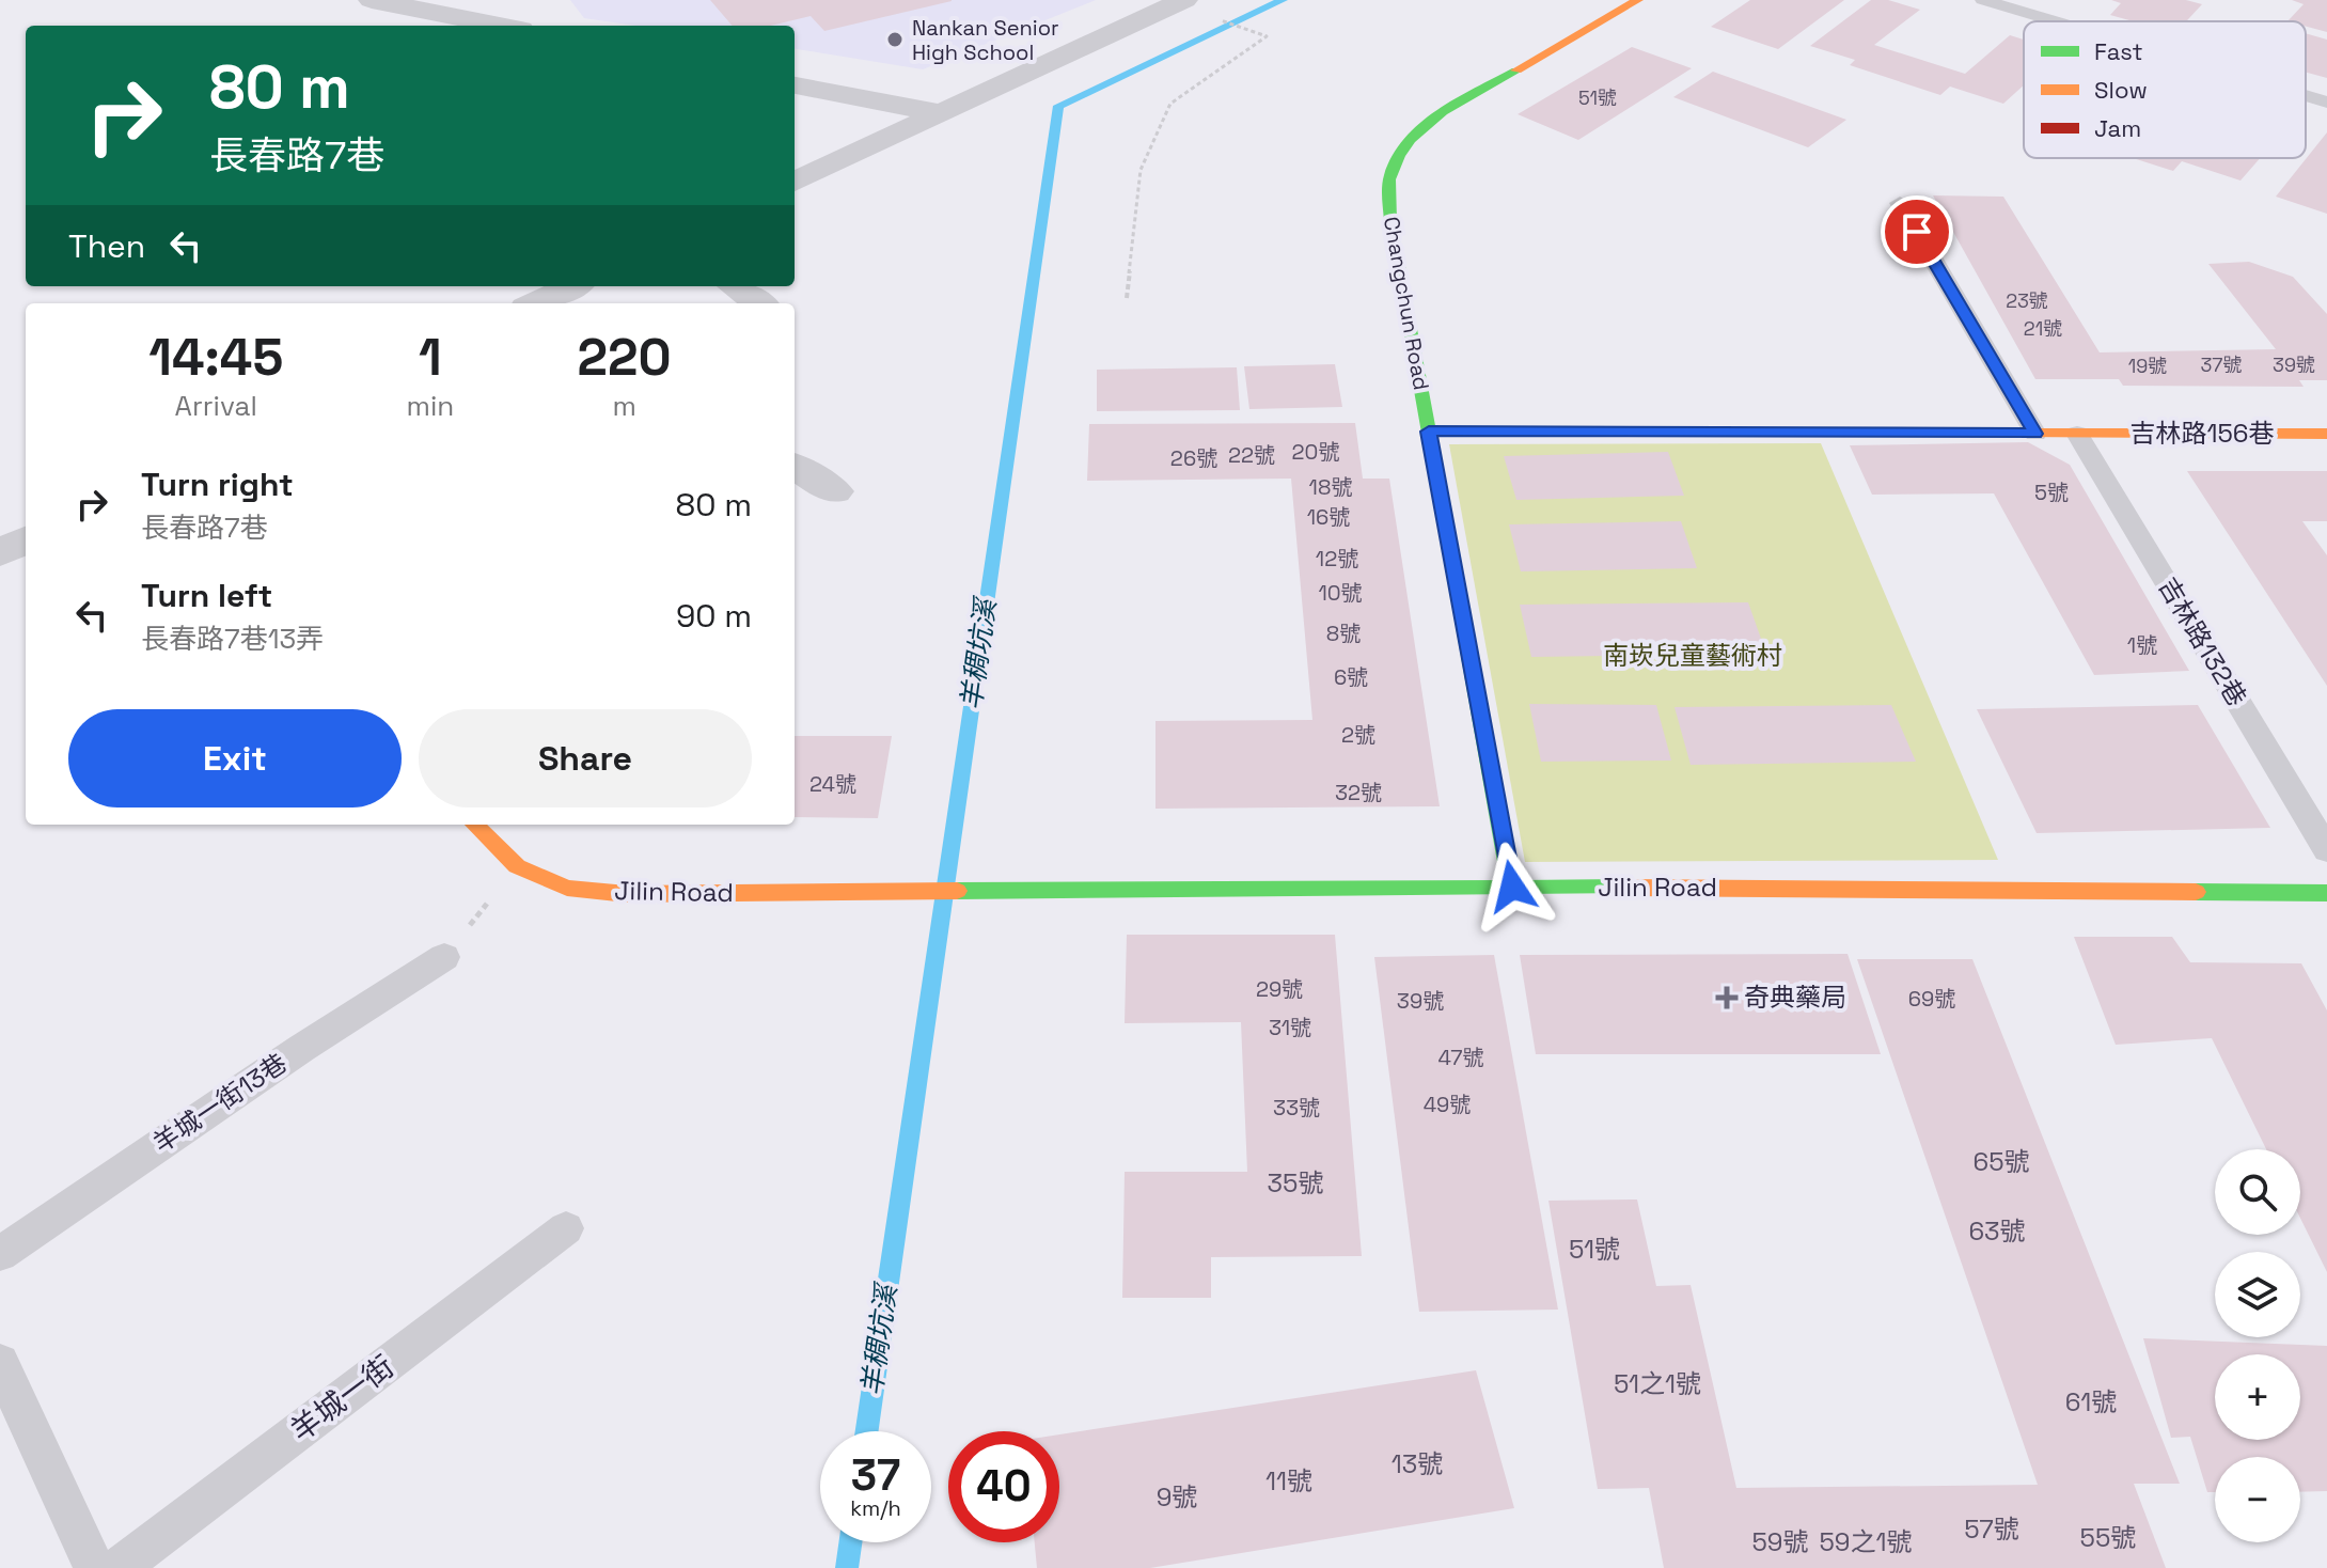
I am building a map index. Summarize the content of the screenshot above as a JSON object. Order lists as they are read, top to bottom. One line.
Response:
{"streets":{"street":["Changchun Road","吉林路156巷","Jilin Road"],"lane":["吉林路132巷","羊城一街13巷","羊城一街"]},"crossings":[["Changchun Road","吉林路156巷"],["Changchun Road","Jilin Road"],["吉林路156巷","吉林路132巷"]],"water":["羊稠坑溪"],"parks":["南崁兒童藝術村"],"places":{"other":["Nankan Senior High School"],"health":["奇典藥局"]},"house_numbers":["51號","23號","21號","37號","39號","19號","20號","22號","26號","18號","5號","16號","12號","10號","8號","1號","6號","2號","24號","32號","29號","69號","39號","31號","47號","49號","33號","65號","35號","63號","51號","51之1號","61號","13號","11號","9號","57號","55號","59號","59之1號"],"legend":["Fast","Slow","Jam"],"page":{"turn":["80 m","長春路7巷"],"then":"Then","eta":["14:45","Arrival","1","min","220","m"],"list":[{"name":"Turn right","note":"長春路7巷","value":"80 m"},{"name":"Turn left","note":"長春路7巷13弄","value":"90 m"}],"buttons":["Exit","Share"],"map_buttons":["+","−"],"speed":"37 km/h","limit":"40"}}
